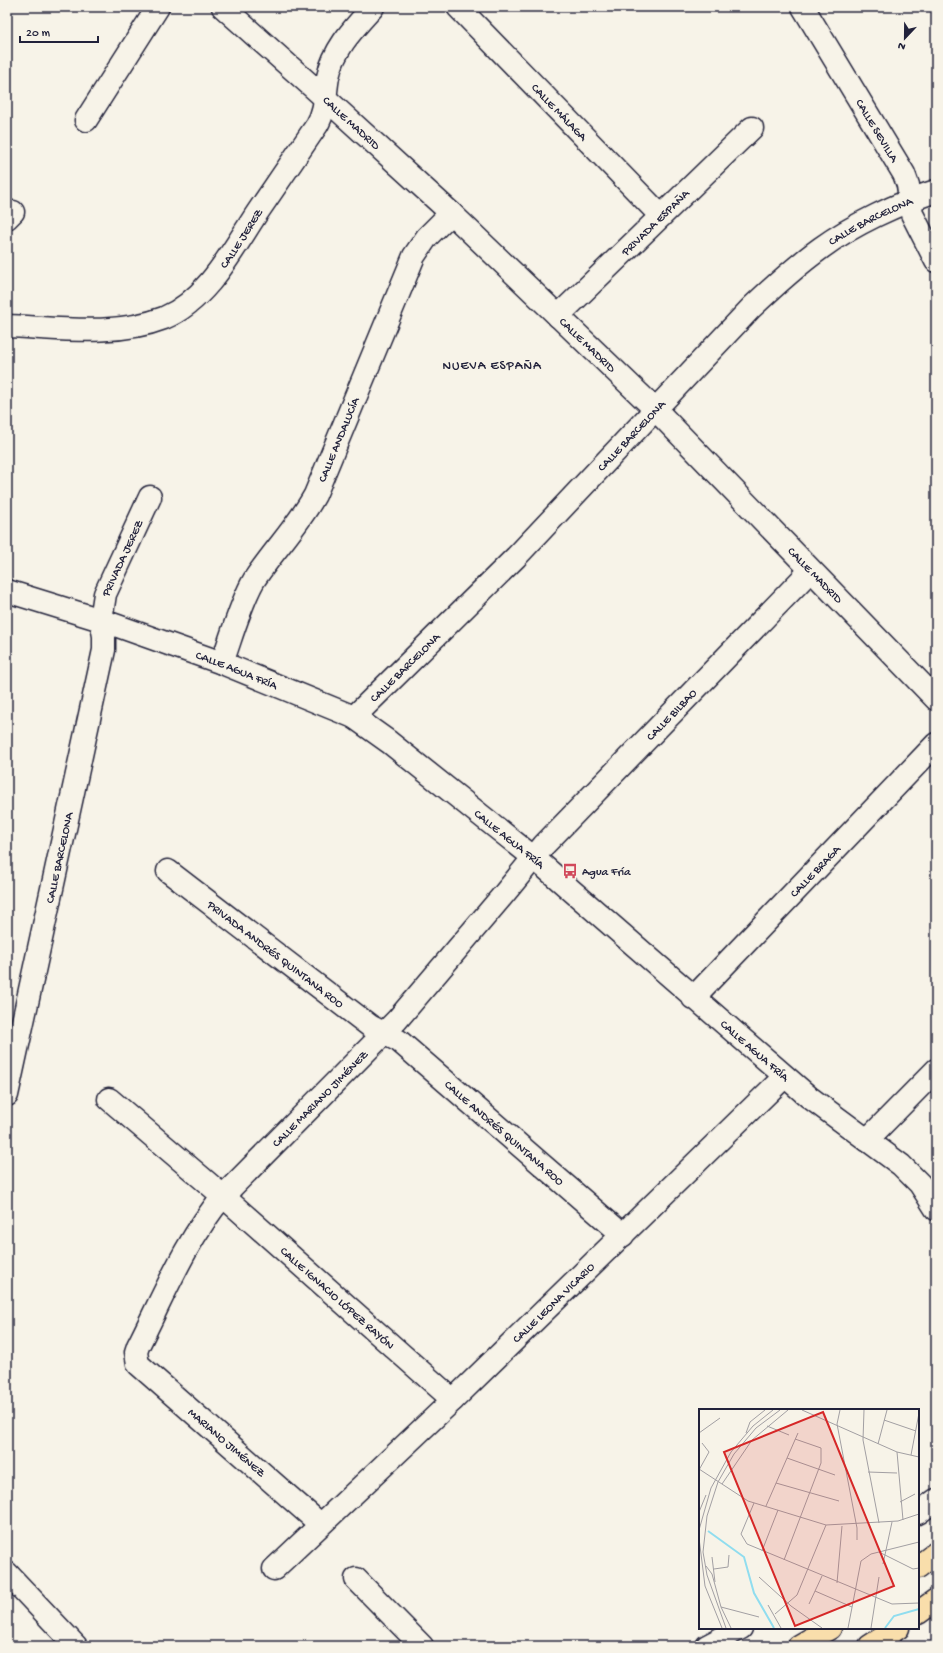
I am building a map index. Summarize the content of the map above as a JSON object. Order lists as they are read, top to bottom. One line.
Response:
{"streets":{"street":["CALLE MÁLAGA","CALLE MADRID","CALLE SEVILLA","CALLE BARCELONA","PRIVADA ESPAÑA","CALLE JEREZ","CALLE ANDALUCÍA","PRIVADA JEREZ","CALLE AGUA FRÍA","CALLE BILBAO","CALLE BRAGA","PRIVADA ANDRÉS QUINTANA ROO","CALLE MARIANO JIMÉNEZ","CALLE ANDRÉS QUINTANA ROO","CALLE IGNACIO LÓPEZ RAYÓN","CALLE LEONA VICARIO","MARIANO JIMÉNEZ"]},"crossings":[["CALLE MÁLAGA","PRIVADA ESPAÑA"],["CALLE MADRID","CALLE BARCELONA"],["CALLE MADRID","PRIVADA ESPAÑA"],["CALLE MADRID","CALLE JEREZ"],["CALLE MADRID","CALLE ANDALUCÍA"],["CALLE MADRID","CALLE BILBAO"],["CALLE SEVILLA","CALLE BARCELONA"],["CALLE BARCELONA","PRIVADA JEREZ"],["CALLE BARCELONA","CALLE AGUA FRÍA"],["CALLE ANDALUCÍA","CALLE AGUA FRÍA"],["PRIVADA JEREZ","CALLE AGUA FRÍA"],["CALLE AGUA FRÍA","CALLE BILBAO"],["CALLE AGUA FRÍA","CALLE BRAGA"],["CALLE AGUA FRÍA","CALLE MARIANO JIMÉNEZ"],["CALLE AGUA FRÍA","CALLE LEONA VICARIO"],["CALLE BILBAO","CALLE MARIANO JIMÉNEZ"],["PRIVADA ANDRÉS QUINTANA ROO","CALLE MARIANO JIMÉNEZ"],["PRIVADA ANDRÉS QUINTANA ROO","CALLE ANDRÉS QUINTANA ROO"],["CALLE MARIANO JIMÉNEZ","CALLE ANDRÉS QUINTANA ROO"],["CALLE MARIANO JIMÉNEZ","CALLE IGNACIO LÓPEZ RAYÓN"],["CALLE MARIANO JIMÉNEZ","MARIANO JIMÉNEZ"],["CALLE ANDRÉS QUINTANA ROO","CALLE LEONA VICARIO"],["CALLE IGNACIO LÓPEZ RAYÓN","CALLE LEONA VICARIO"],["CALLE LEONA VICARIO","MARIANO JIMÉNEZ"]],"districts":["NUEVA ESPAÑA"],"places":{"bus stop":["Agua Fría"]},"scale_bar":"20 m","north":"bottom"}
